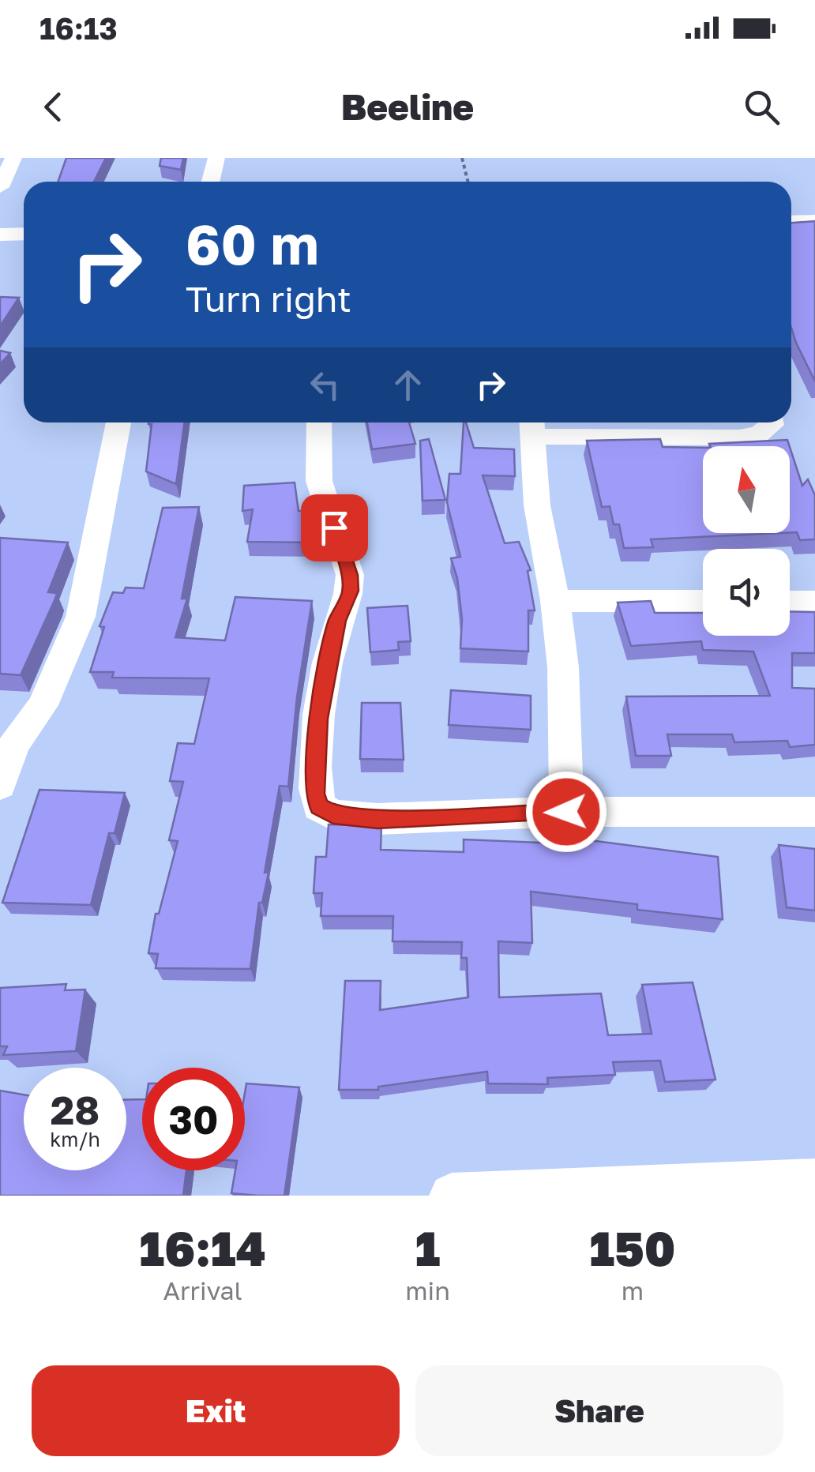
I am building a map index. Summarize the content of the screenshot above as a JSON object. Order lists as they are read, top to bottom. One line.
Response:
{"north":"top","page":{"status":"16:13","header":"Beeline","turn":["60 m","Turn right"],"speed":"28 km/h","limit":"30","eta":["16:14","Arrival","1","min","150","m"],"buttons":["Exit","Share"]}}
